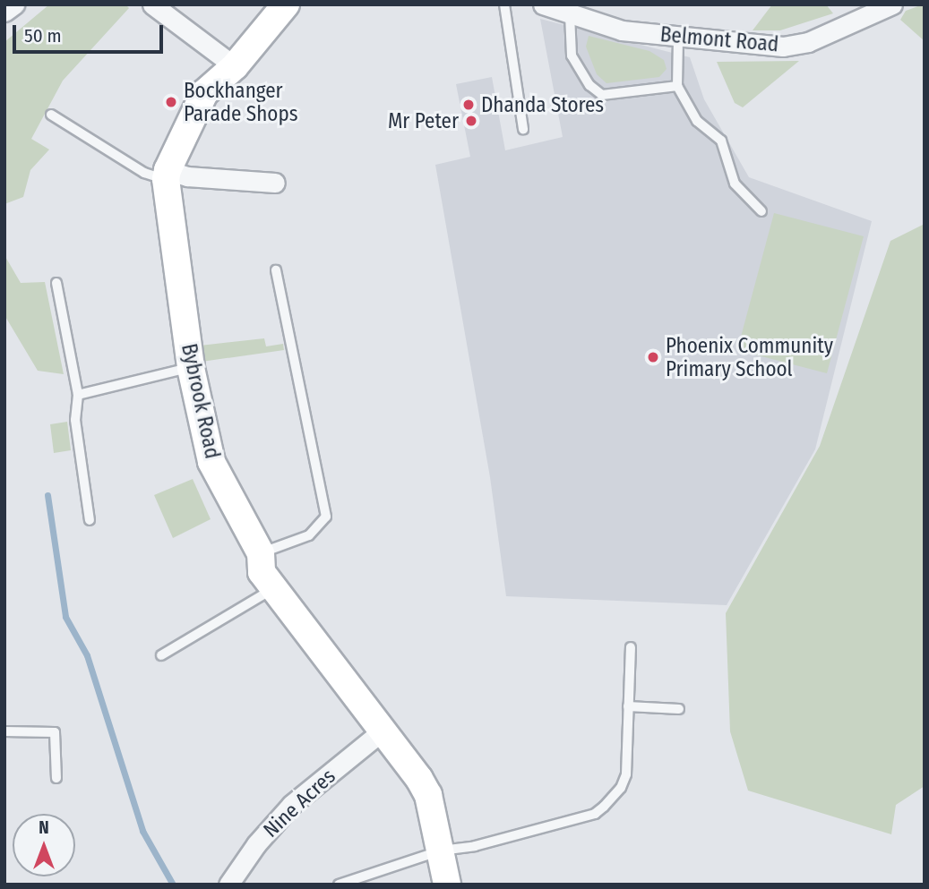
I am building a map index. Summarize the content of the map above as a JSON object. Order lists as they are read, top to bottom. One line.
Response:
{"streets":{"street":["Belmont Road","Bybrook Road","Nine Acres"]},"crossings":[["Bybrook Road","Nine Acres"]],"places":["Bockhanger Parade Shops","Dhanda Stores","Mr Peter","Phoenix Community Primary School"],"scale_bar":"50 m","north":"top"}
